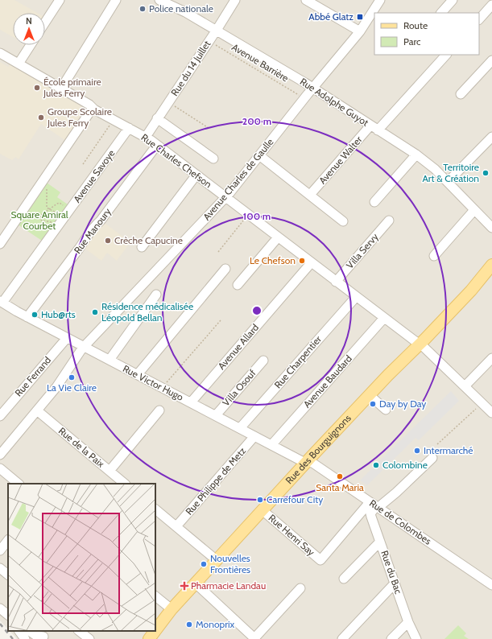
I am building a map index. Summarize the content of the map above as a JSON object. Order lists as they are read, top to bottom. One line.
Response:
{"streets":{"main road":["Rue des Bourguignons"],"street":["Rue du 14 Juillet","Rue Adolphe Guyot","Avenue Walter","Rue Charles Chefson","Avenue Savoye","Avenue Charles de Gaulle","Rue Manoury","Villa Servy","Avenue Allard","Rue Charpentier","Rue Ferrand","Avenue Baudard","Rue Victor Hugo","Villa Osouf","Rue de la Paix","Rue Philippe de Metz","Rue de Colombes","Rue Henri Say","Rue du Bac"],"path":["Avenue Barrière"]},"crossings":[["Avenue Barrière","Rue du 14 Juillet"],["Avenue Barrière","Avenue Charles de Gaulle"],["Rue du 14 Juillet","Rue Adolphe Guyot"],["Rue du 14 Juillet","Rue Charles Chefson"],["Rue Adolphe Guyot","Avenue Walter"],["Rue Adolphe Guyot","Avenue Charles de Gaulle"],["Rue Charles Chefson","Avenue Savoye"],["Rue Charles Chefson","Avenue Charles de Gaulle"],["Rue Charles Chefson","Rue Manoury"],["Rue Charles Chefson","Villa Servy"],["Rue Charles Chefson","Avenue Allard"],["Rue Charles Chefson","Rue Charpentier"],["Rue Charles Chefson","Avenue Baudard"],["Rue Charles Chefson","Rue des Bourguignons"],["Avenue Savoye","Rue Victor Hugo"],["Avenue Charles de Gaulle","Rue Victor Hugo"],["Avenue Charles de Gaulle","Rue de la Paix"],["Rue Manoury","Rue Victor Hugo"],["Avenue Allard","Rue Victor Hugo"],["Rue Charpentier","Rue Victor Hugo"],["Rue Ferrand","Rue Victor Hugo"],["Avenue Baudard","Rue Victor Hugo"],["Rue Victor Hugo","Villa Osouf"],["Rue Victor Hugo","Rue des Bourguignons"],["Rue Victor Hugo","Rue Philippe de Metz"],["Rue Victor Hugo","Rue de Colombes"],["Rue des Bourguignons","Rue de Colombes"],["Rue des Bourguignons","Rue Henri Say"],["Rue Henri Say","Rue du Bac"]],"parks":["Square Amiral Courbet"],"places":{"other":["Police nationale","École primaire Jules Ferry","Groupe Scolaire Jules Ferry","Territoire Art & Création","Crèche Capucine","Le Chefson","Résidence médicalisée Léopold Bellan","Hub@rts","La Vie Claire","Day by Day","Intermarché","Colombine","Santa Maria","Carrefour City","Nouvelles Frontières","Monoprix"],"transit":["Abbé Glatz"],"health":["Pharmacie Landau"]},"legend":["Route","Parc"],"north":"top","rings":["200 m","100 m"]}
